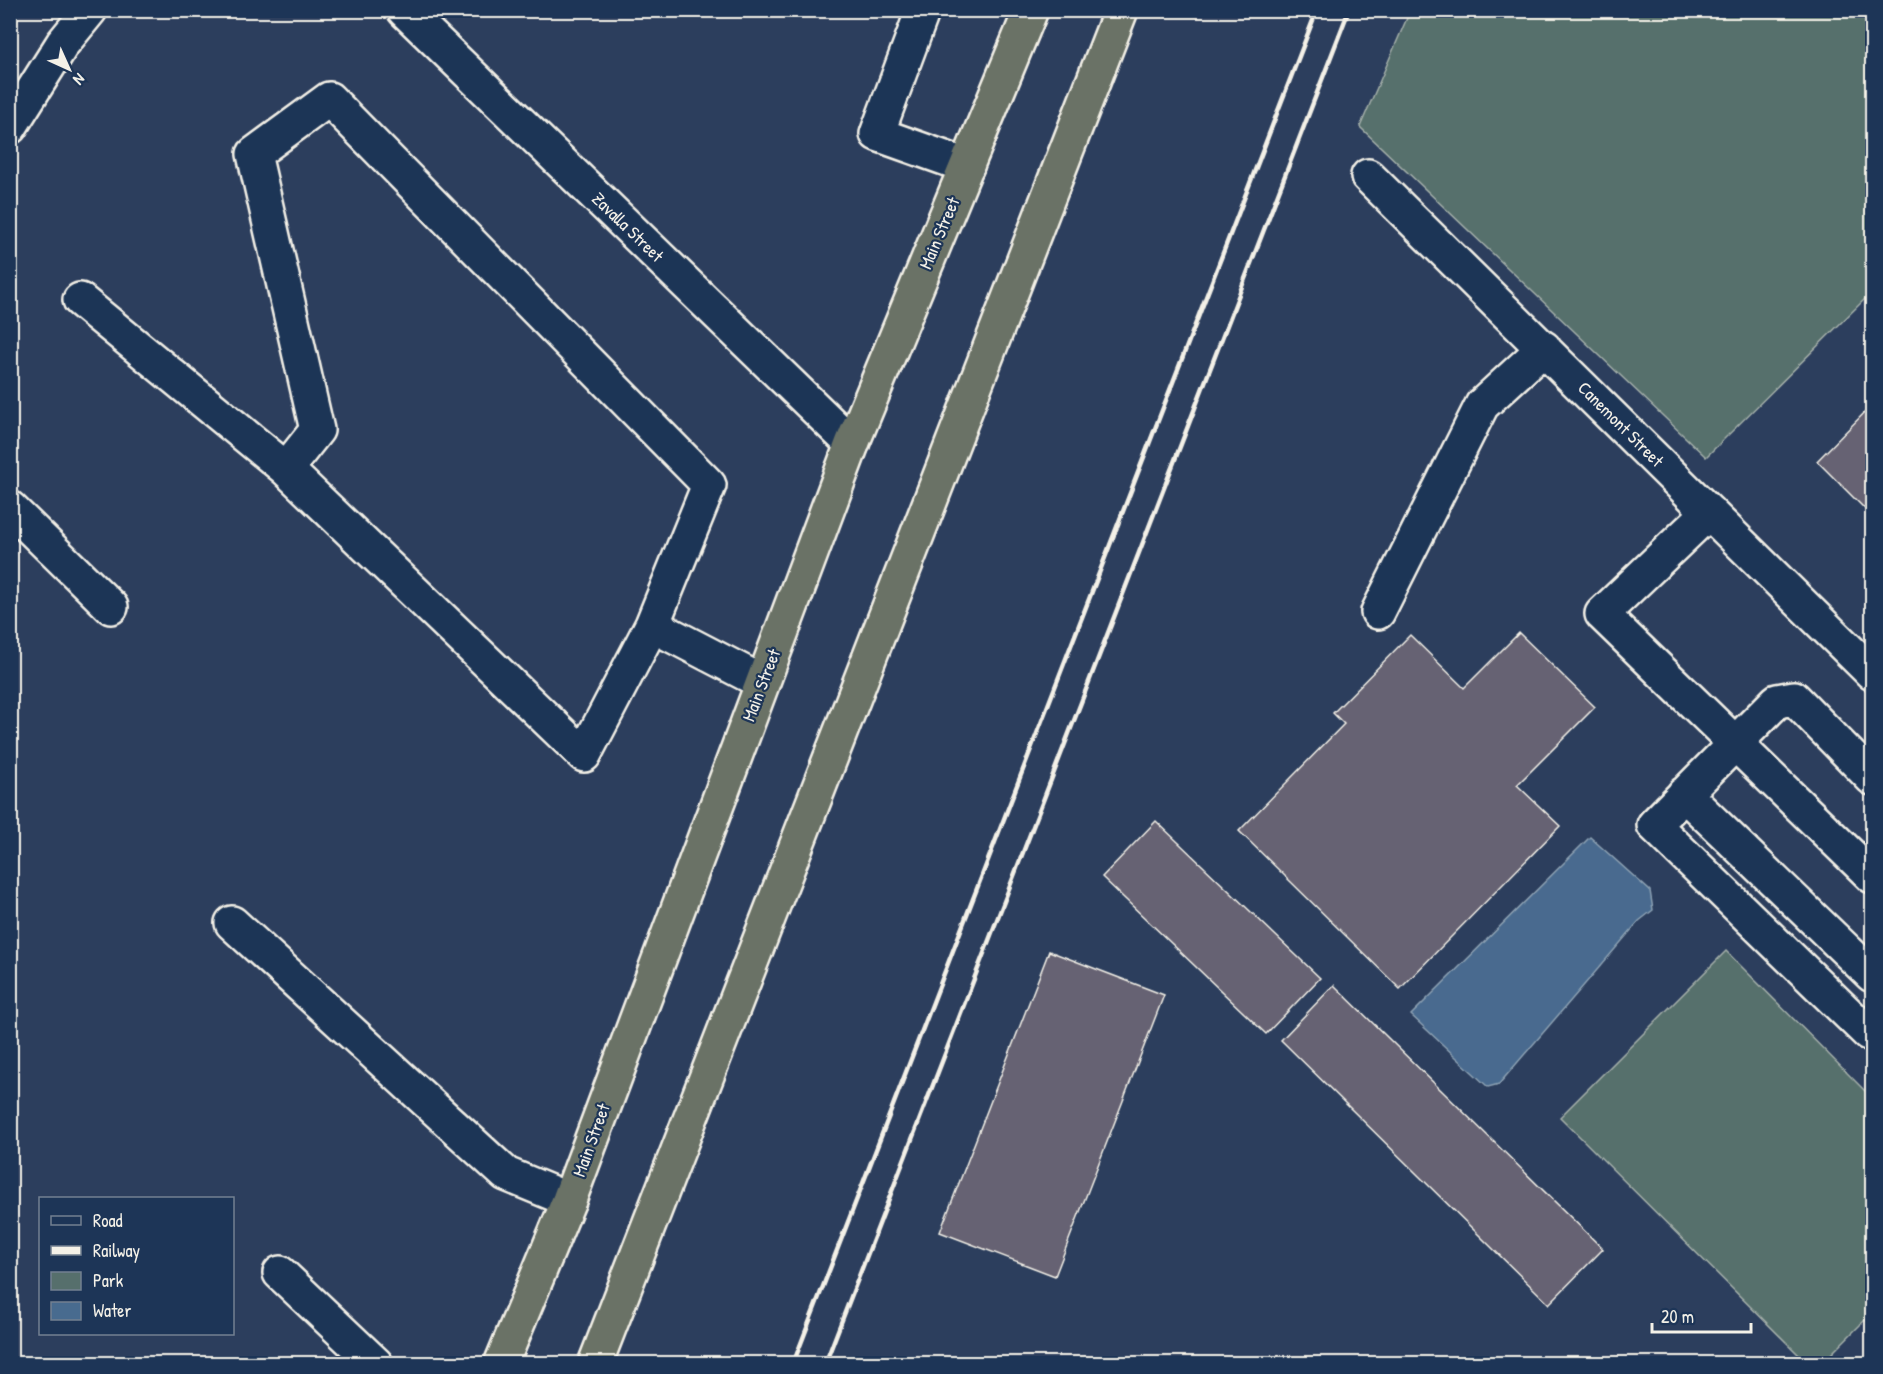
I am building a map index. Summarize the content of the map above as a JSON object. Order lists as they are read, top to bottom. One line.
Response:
{"streets":{"highway":["Main Street"],"street":["Zavalla Street","Canemont Street"]},"crossings":[["Zavalla Street","Main Street"]],"legend":["Road","Railway","Park","Water"],"scale_bar":"20 m","north":"bottom right"}
